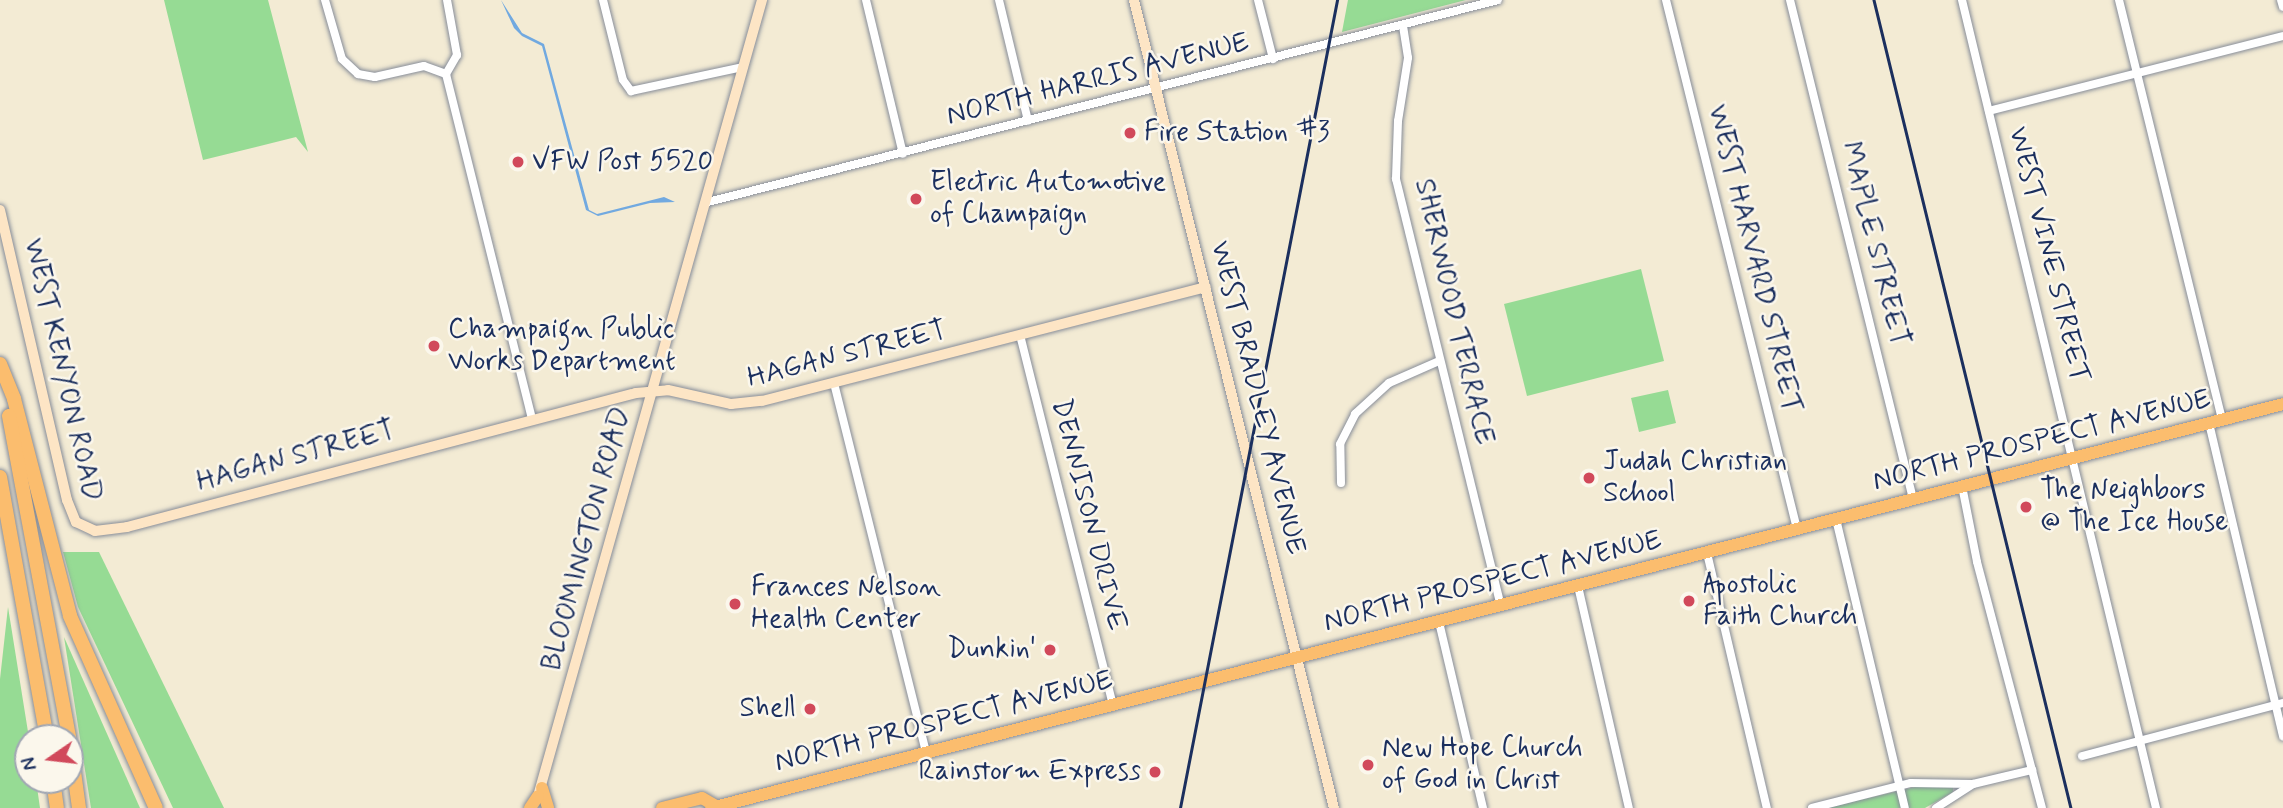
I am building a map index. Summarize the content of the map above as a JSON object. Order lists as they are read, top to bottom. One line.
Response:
{"streets":{"main road":["HAGAN STREET","WEST KENYON ROAD","WEST BRADLEY AVENUE","NORTH PROSPECT AVENUE","BLOOMINGTON ROAD"],"street":["NORTH HARRIS AVENUE","MAPLE STREET","WEST VINE STREET","WEST HARVARD STREET","SHERWOOD TERRACE","DENNISON DRIVE"]},"crossings":[["NORTH HARRIS AVENUE","SHERWOOD TERRACE"],["NORTH HARRIS AVENUE","WEST BRADLEY AVENUE"],["NORTH HARRIS AVENUE","BLOOMINGTON ROAD"],["MAPLE STREET","NORTH PROSPECT AVENUE"],["WEST VINE STREET","NORTH PROSPECT AVENUE"],["WEST HARVARD STREET","NORTH PROSPECT AVENUE"],["SHERWOOD TERRACE","NORTH PROSPECT AVENUE"],["HAGAN STREET","WEST KENYON ROAD"],["HAGAN STREET","WEST BRADLEY AVENUE"],["HAGAN STREET","DENNISON DRIVE"],["HAGAN STREET","BLOOMINGTON ROAD"],["WEST BRADLEY AVENUE","NORTH PROSPECT AVENUE"],["NORTH PROSPECT AVENUE","DENNISON DRIVE"]],"places":["Fire Station #3","VFW Post 5520","Electric Automotive of Champaign","Champaign Public Works Department","Judah Christian School","The Neighbors @ The Ice House","Apostolic Faith Church","Frances Nelson Health Center","Dunkin'","Shell","New Hope Church of God in Christ","Rainstorm Express"],"north":"left"}
